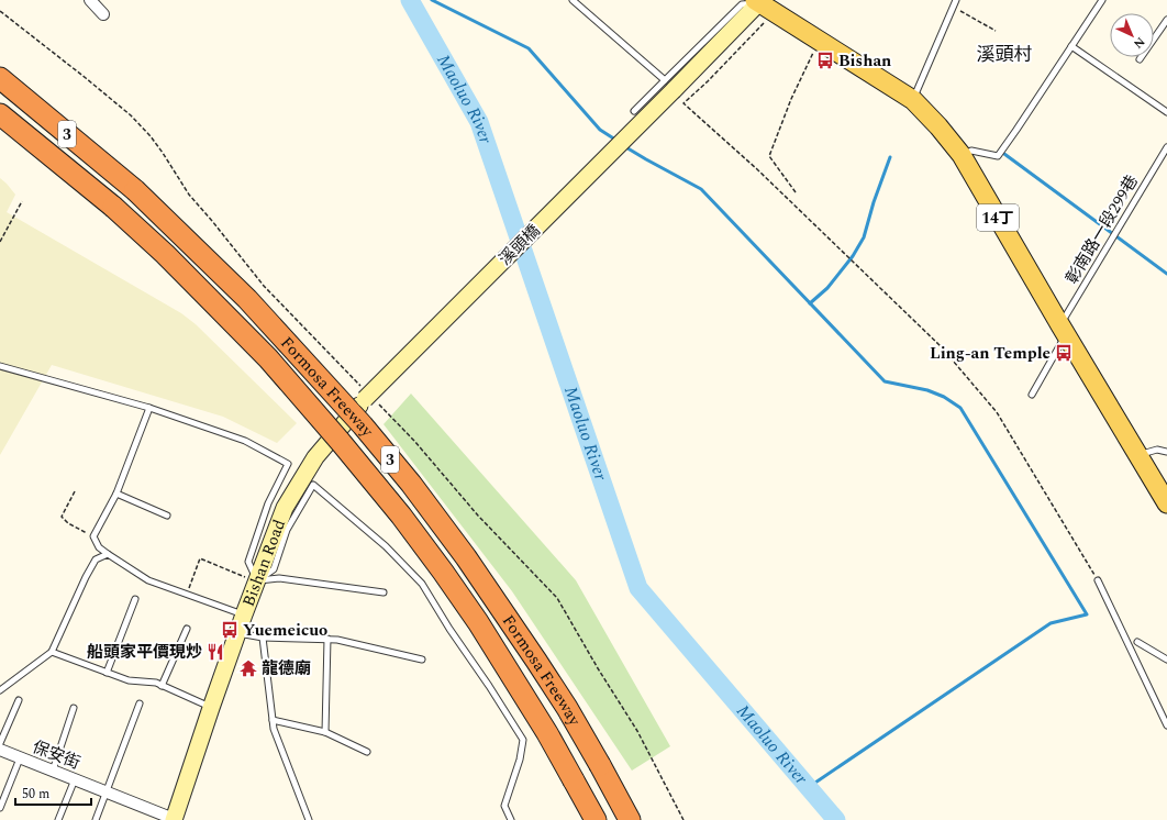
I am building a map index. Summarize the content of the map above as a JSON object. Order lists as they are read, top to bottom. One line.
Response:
{"streets":{"highway":["3","Formosa Freeway"],"main road":["14丁","溪頭橋","Bishan Road"],"street":["保安街"],"lane":["彰南路一段299巷"]},"crossings":[["14丁","彰南路一段299巷"],["14丁","溪頭橋"],["溪頭橋","Bishan Road"],["Bishan Road","保安街"]],"districts":["溪頭村"],"water":["Maoluo River"],"places":{"bus stop":["Bishan","Ling-an Temple","Yuemeicuo"],"restaurant":["船頭家平價現炒"],"temple":["龍德廟"]},"scale_bar":"50 m","north":"bottom right"}
